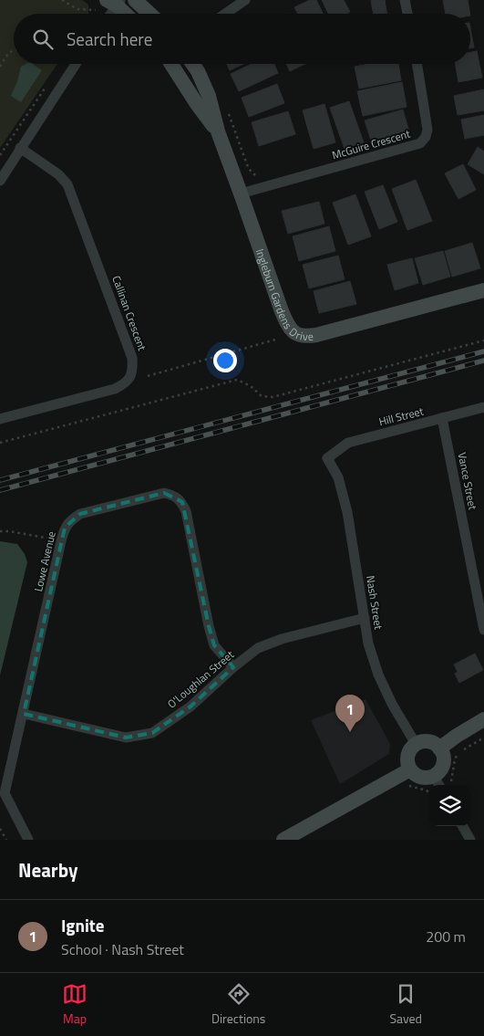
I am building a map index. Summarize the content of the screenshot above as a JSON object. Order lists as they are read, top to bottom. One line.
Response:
{"streets":{"street":["McGuire Crescent","Ingleburn Gardens Drive","Callinan Crescent","Hill Street","Vance Street","Lowe Avenue","Nash Street","O'Loughlan Street"]},"crossings":[["McGuire Crescent","Ingleburn Gardens Drive"],["Hill Street","Vance Street"],["Hill Street","Nash Street"],["Lowe Avenue","O'Loughlan Street"],["Nash Street","O'Loughlan Street"]],"page":{"search":"Search here","pins":"1","heading":"Nearby","list":[{"mark":"1","name":"Ignite","note":"School · Nash Street","value":"200 m"}],"nav":["Map","Directions","Saved"]}}
